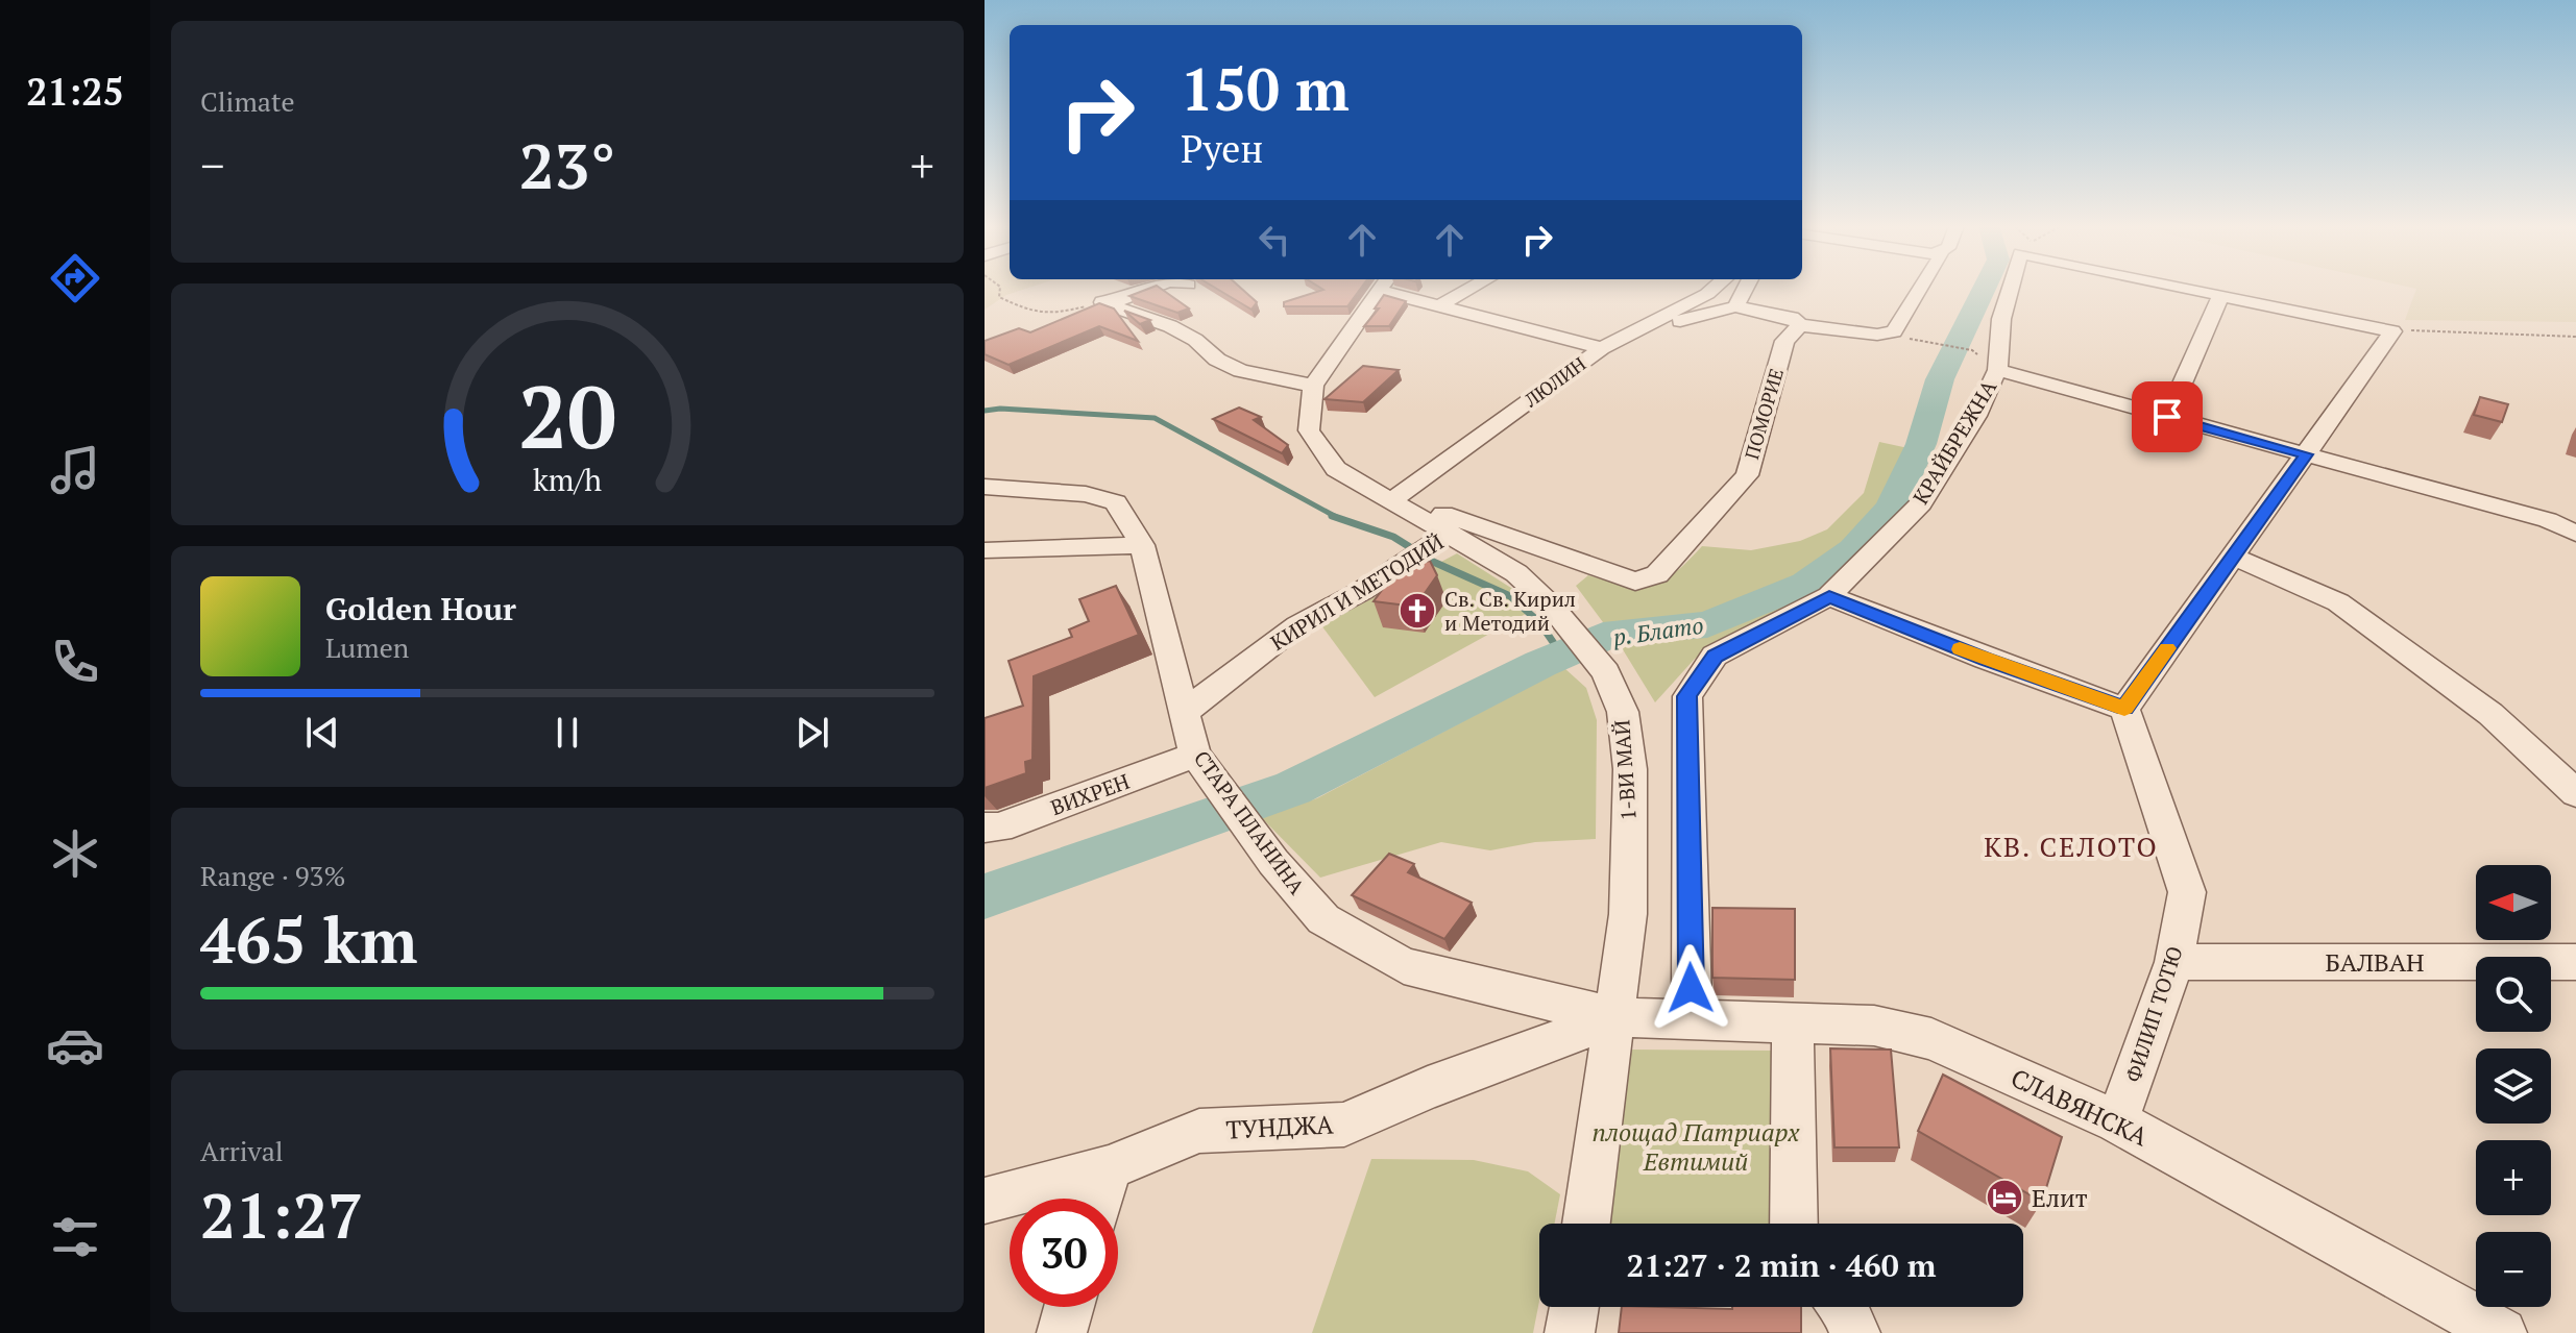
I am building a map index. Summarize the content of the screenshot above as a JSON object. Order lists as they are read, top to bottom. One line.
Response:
{"streets":{"street":["ЛЮЛИН","ПОМОРИЕ","КРАЙБРЕЖНА","КИРИЛ И МЕТОДИЙ","1-ВИ МАЙ","ВИХРЕН","СТАРА ПЛАНИНА","БАЛВАН","ФИЛИП ТОТЮ","СЛАВЯНСКА","ТУНДЖА"]},"crossings":[["ЛЮЛИН","ПОМОРИЕ"],["ЛЮЛИН","1-ВИ МАЙ"],["ПОМОРИЕ","1-ВИ МАЙ"],["КРАЙБРЕЖНА","СЛАВЯНСКА"],["КИРИЛ И МЕТОДИЙ","1-ВИ МАЙ"],["КИРИЛ И МЕТОДИЙ","СТАРА ПЛАНИНА"],["1-ВИ МАЙ","СТАРА ПЛАНИНА"],["1-ВИ МАЙ","СЛАВЯНСКА"],["1-ВИ МАЙ","ТУНДЖА"],["ВИХРЕН","СТАРА ПЛАНИНА"],["СТАРА ПЛАНИНА","СЛАВЯНСКА"],["СТАРА ПЛАНИНА","ТУНДЖА"],["БАЛВАН","ФИЛИП ТОТЮ"],["ФИЛИП ТОТЮ","СЛАВЯНСКА"],["СЛАВЯНСКА","ТУНДЖА"]],"districts":["КВ. СЕЛОТО"],"water":["р. Блато"],"parks":["площад Патриарх Евтимий"],"places":{"church":["Св. Св. Кирил и Методий"],"hotel":["Елит"]},"north":"left","page":{"tabs":"21:25","tile":["Climate",["Range · 93%","465 km"],["Arrival","21:27"]],"turn":["150 m","Руен"],"heat":["−","23°","+"],"song":["Golden Hour","Lumen"],"map_buttons":["+","−"],"limit":"30","trip":"21:27 · 2 min · 460 m","gauge":["20","km/h"]}}
